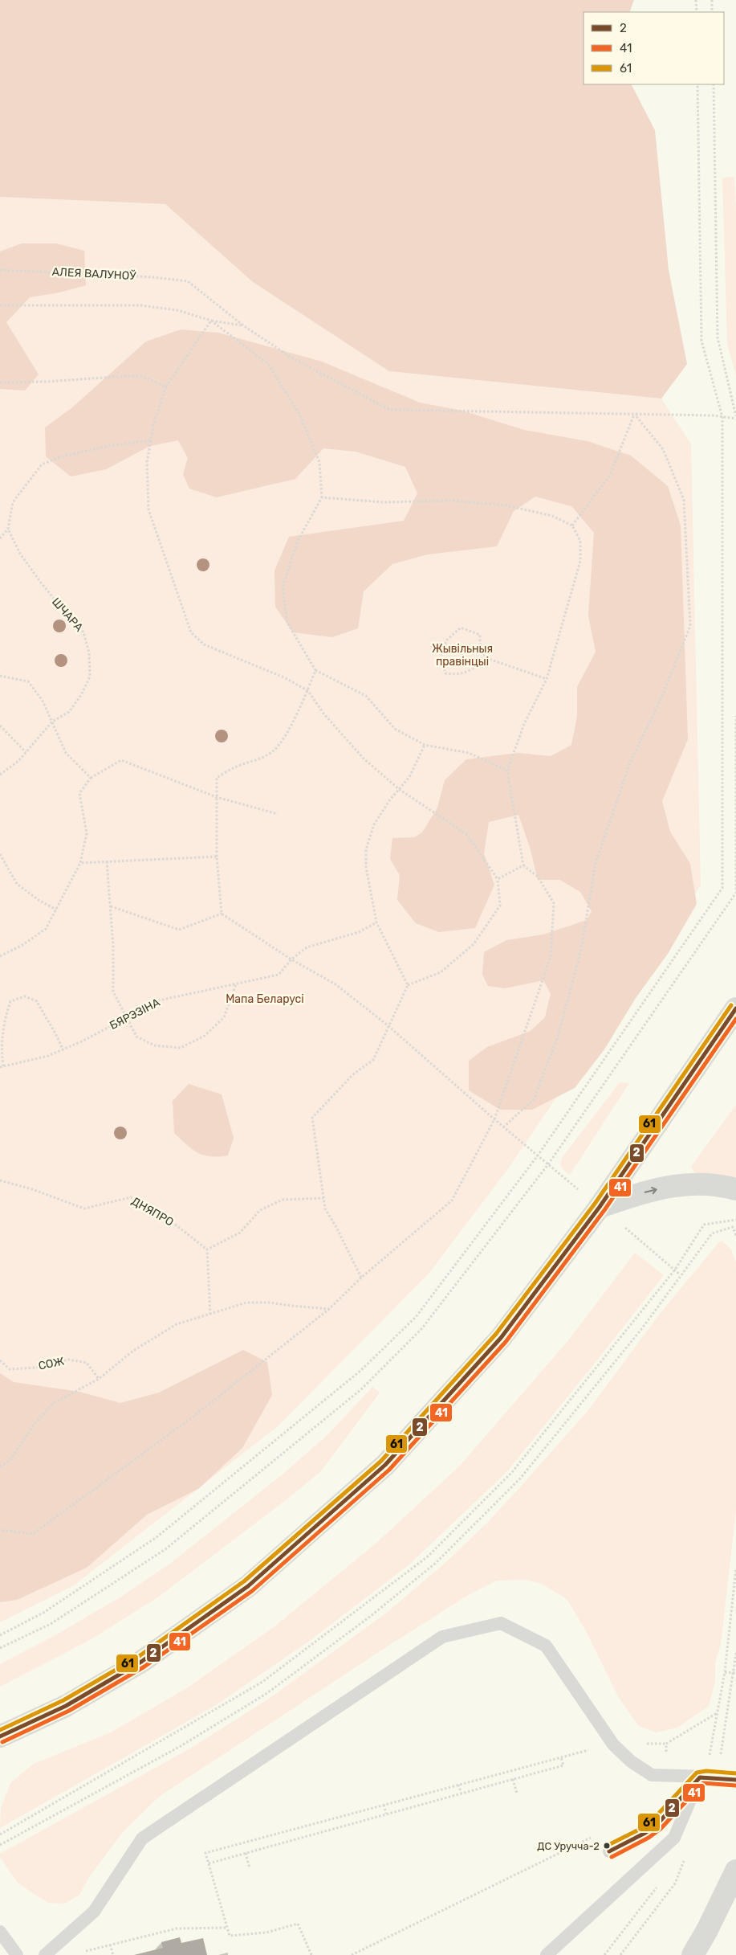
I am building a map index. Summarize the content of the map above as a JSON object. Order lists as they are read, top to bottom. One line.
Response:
{"streets":{"path":["АЛЕЯ ВАЛУНОЎ","ШЧАРА","БЯРЭЗІНА","ДНЯПРО","СОЖ"]},"parks":["Жывільныя правінцыі","Мапа Беларусі"],"places":["ДС Уручча-2"],"lines":["transit line 61","transit line 2","transit line 41"],"legend":["2","41","61"]}
